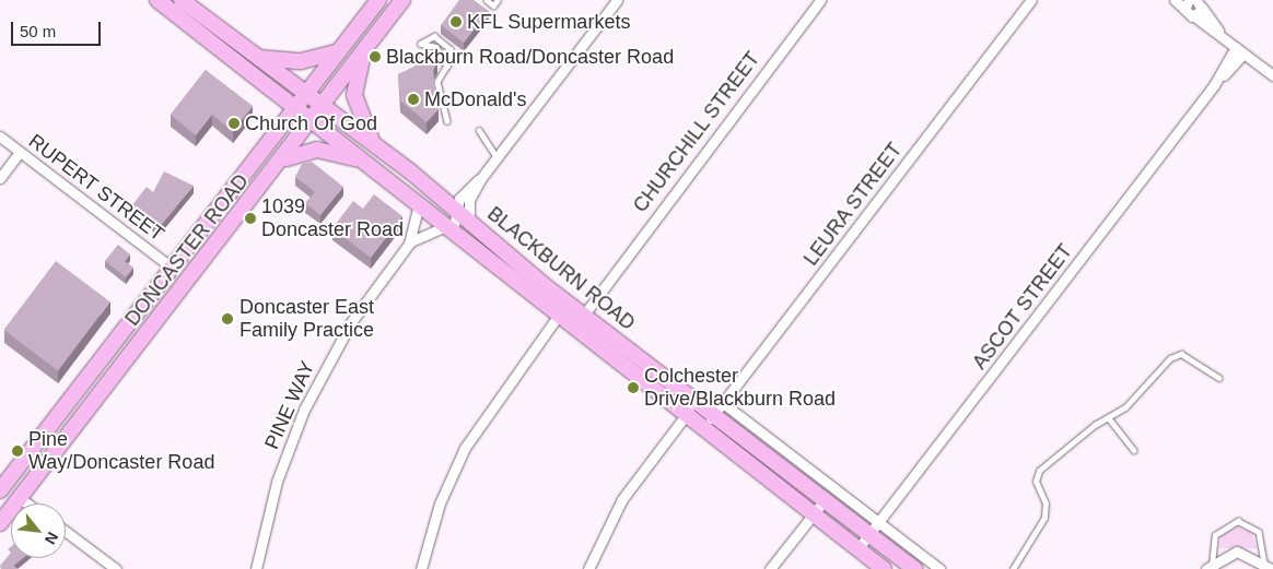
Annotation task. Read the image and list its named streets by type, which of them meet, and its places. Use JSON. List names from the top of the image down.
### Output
{
  "streets": {
    "main road": ["DONCASTER ROAD", "BLACKBURN ROAD"],
    "street": [
      "CHURCHILL STREET",
      "RUPERT STREET",
      "LEURA STREET",
      "ASCOT STREET",
      "PINE WAY"
    ]
  },
  "crossings": [
    ["CHURCHILL STREET", "BLACKBURN ROAD"],
    ["RUPERT STREET", "DONCASTER ROAD"],
    ["LEURA STREET", "BLACKBURN ROAD"],
    ["DONCASTER ROAD", "BLACKBURN ROAD"],
    ["BLACKBURN ROAD", "ASCOT STREET"],
    ["BLACKBURN ROAD", "PINE WAY"]
  ],
  "places": [
    "KFL Supermarkets",
    "Blackburn Road/Doncaster Road",
    "McDonald's",
    "Church Of God",
    "1039 Doncaster Road",
    "Doncaster East Family Practice",
    "Colchester Drive/Blackburn Road",
    "Pine Way/Doncaster Road"
  ],
  "scale_bar": "50 m",
  "north": "bottom right"
}
